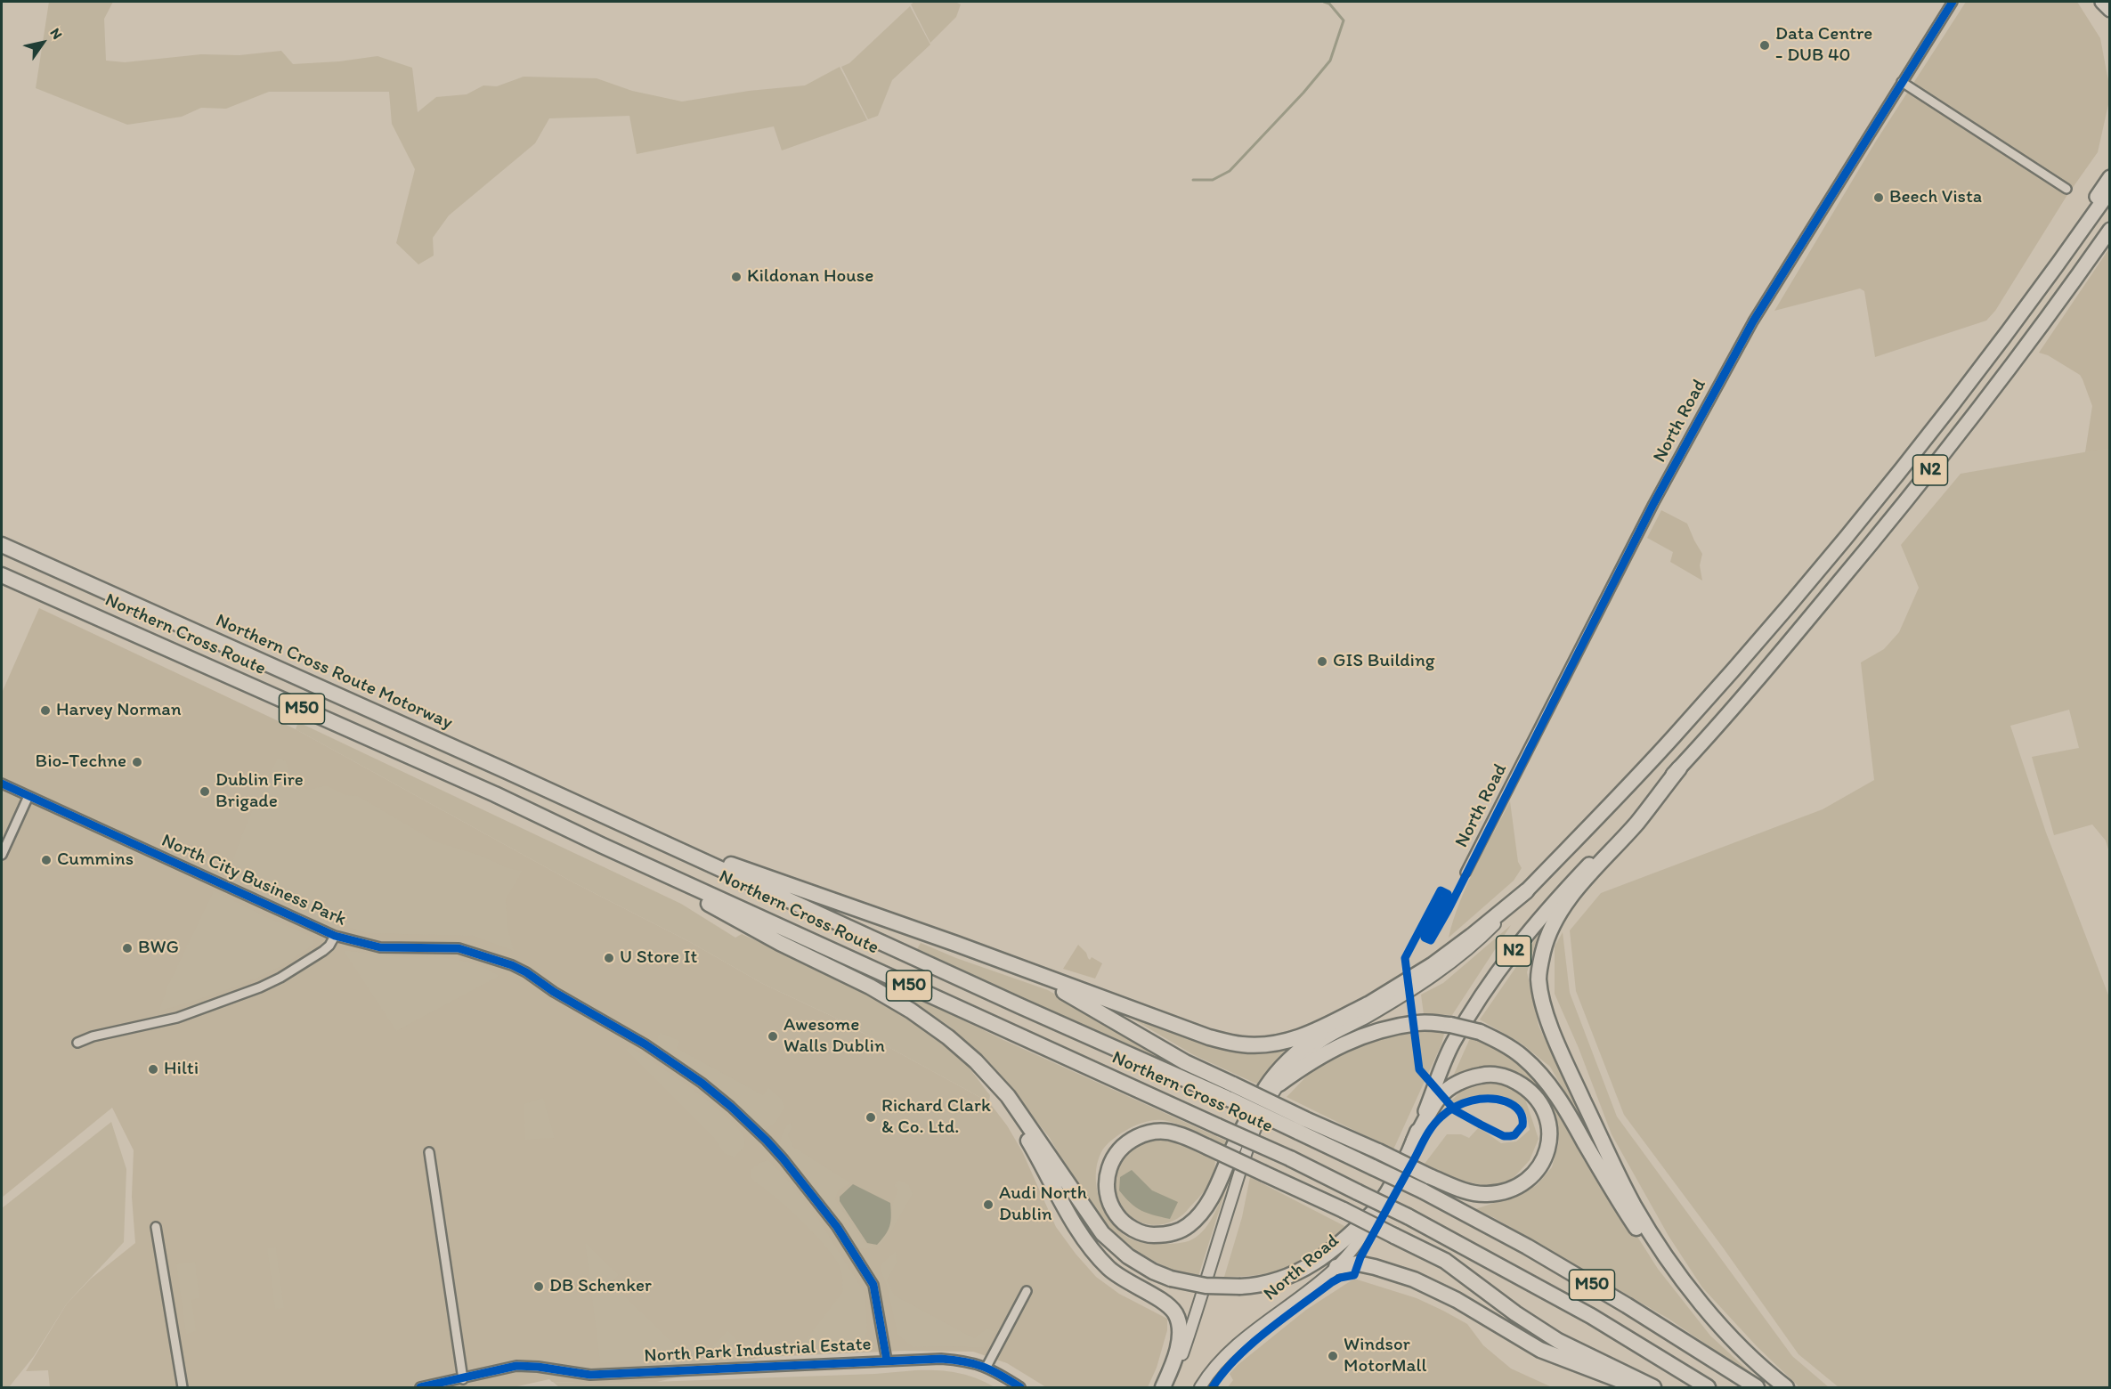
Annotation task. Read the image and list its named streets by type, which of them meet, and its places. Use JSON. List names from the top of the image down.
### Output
{
  "streets": {
    "highway": [
      "North Road",
      "N2",
      "Northern Cross Route",
      "Northern Cross Route Motorway",
      "M50"
    ],
    "street": ["North City Business Park", "North Park Industrial Estate"]
  },
  "crossings": [
    ["North Road", "N2"],
    ["Northern Cross Route", "Northern Cross Route Motorway"],
    ["North City Business Park", "North Park Industrial Estate"]
  ],
  "places": [
    "Data Centre - DUB 40",
    "Beech Vista",
    "Kildonan House",
    "GIS Building",
    "Harvey Norman",
    "Bio-Techne",
    "Dublin Fire Brigade",
    "Cummins",
    "BWG",
    "U Store It",
    "Awesome Walls Dublin",
    "Hilti",
    "Richard Clark & Co. Ltd.",
    "Audi North Dublin",
    "DB Schenker",
    "Windsor MotorMall"
  ],
  "north": "top right"
}
